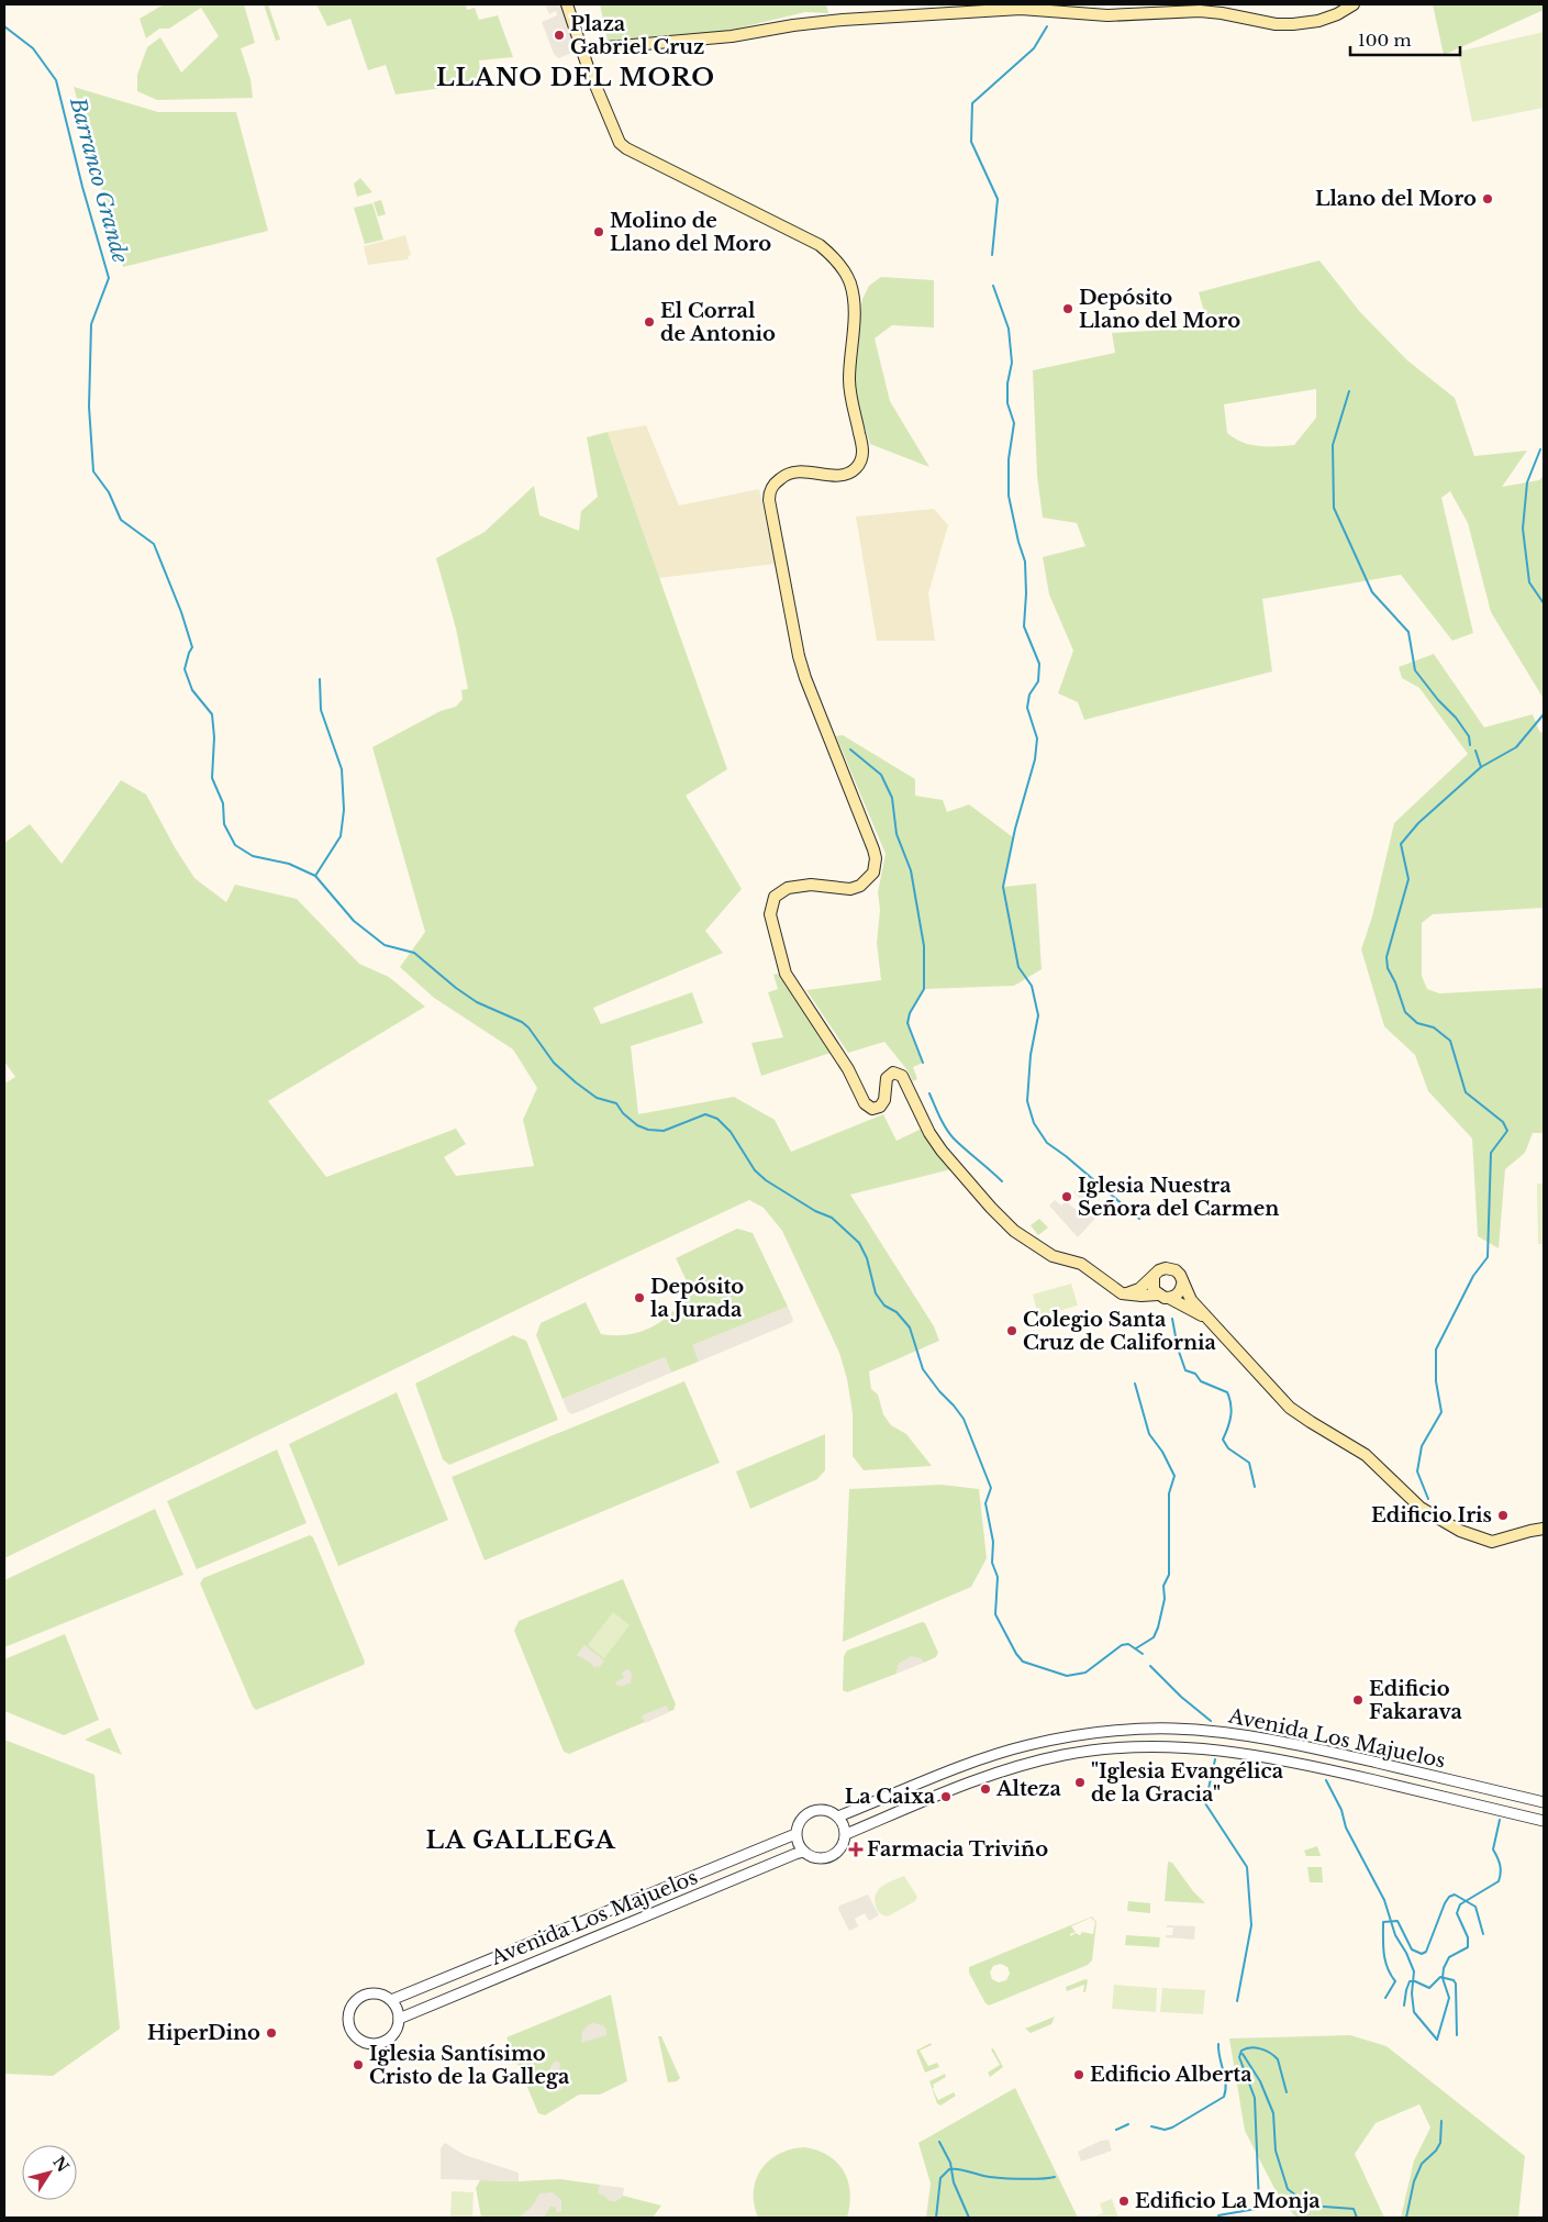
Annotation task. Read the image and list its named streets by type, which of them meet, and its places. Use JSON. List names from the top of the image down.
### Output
{
  "streets": {
    "street": ["Avenida Los Majuelos"]
  },
  "districts": ["LLANO DEL MORO", "LA GALLEGA"],
  "water": ["Barranco Grande"],
  "places": {
    "other": [
      "Plaza Gabriel Cruz",
      "Llano del Moro",
      "Molino de Llano del Moro",
      "Depósito Llano del Moro",
      "El Corral de Antonio",
      "Iglesia Nuestra Señora del Carmen",
      "Depósito la Jurada",
      "Colegio Santa Cruz de California",
      "Edificio Iris",
      "Edificio Fakarava",
      "\"Iglesia Evangélica de la Gracia\"",
      "Alteza",
      "La Caixa",
      "HiperDino",
      "Iglesia Santísimo Cristo de la Gallega",
      "Edificio Alberta",
      "Edificio La Monja"
    ],
    "health": ["Farmacia Triviño"]
  },
  "scale_bar": "100 m",
  "north": "top right"
}
